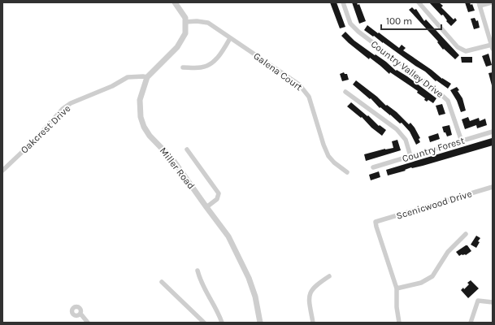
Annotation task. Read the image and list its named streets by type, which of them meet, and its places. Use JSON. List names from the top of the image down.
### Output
{
  "streets": {
    "street": [
      "Country Valley Drive",
      "Galena Court",
      "Oakcrest Drive",
      "Country Forest",
      "Miller Road",
      "Scenicwood Drive"
    ]
  },
  "crossings": [
    ["Country Valley Drive", "Country Forest"],
    ["Galena Court", "Miller Road"],
    ["Oakcrest Drive", "Miller Road"]
  ],
  "scale_bar": "100 m"
}
